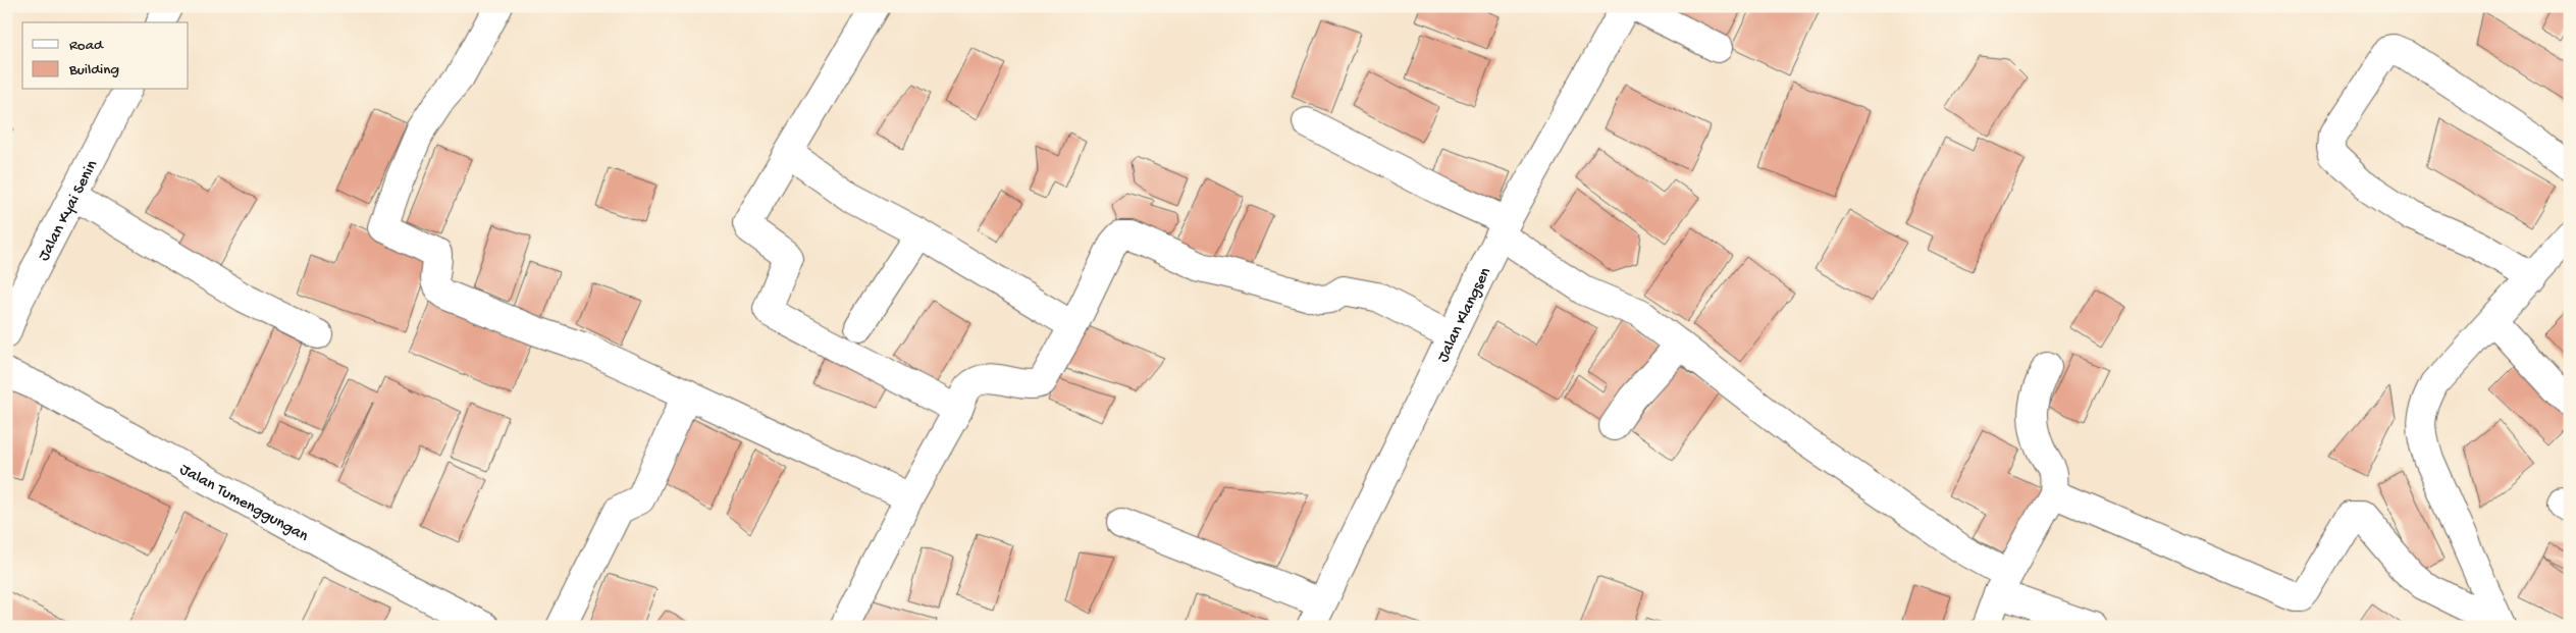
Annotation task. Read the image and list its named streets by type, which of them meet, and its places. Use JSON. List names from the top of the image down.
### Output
{
  "streets": {
    "street": ["Jalan Kyai Senin", "Jalan Klangsen", "Jalan Tumenggungan"]
  },
  "legend": ["Road", "Building"]
}
